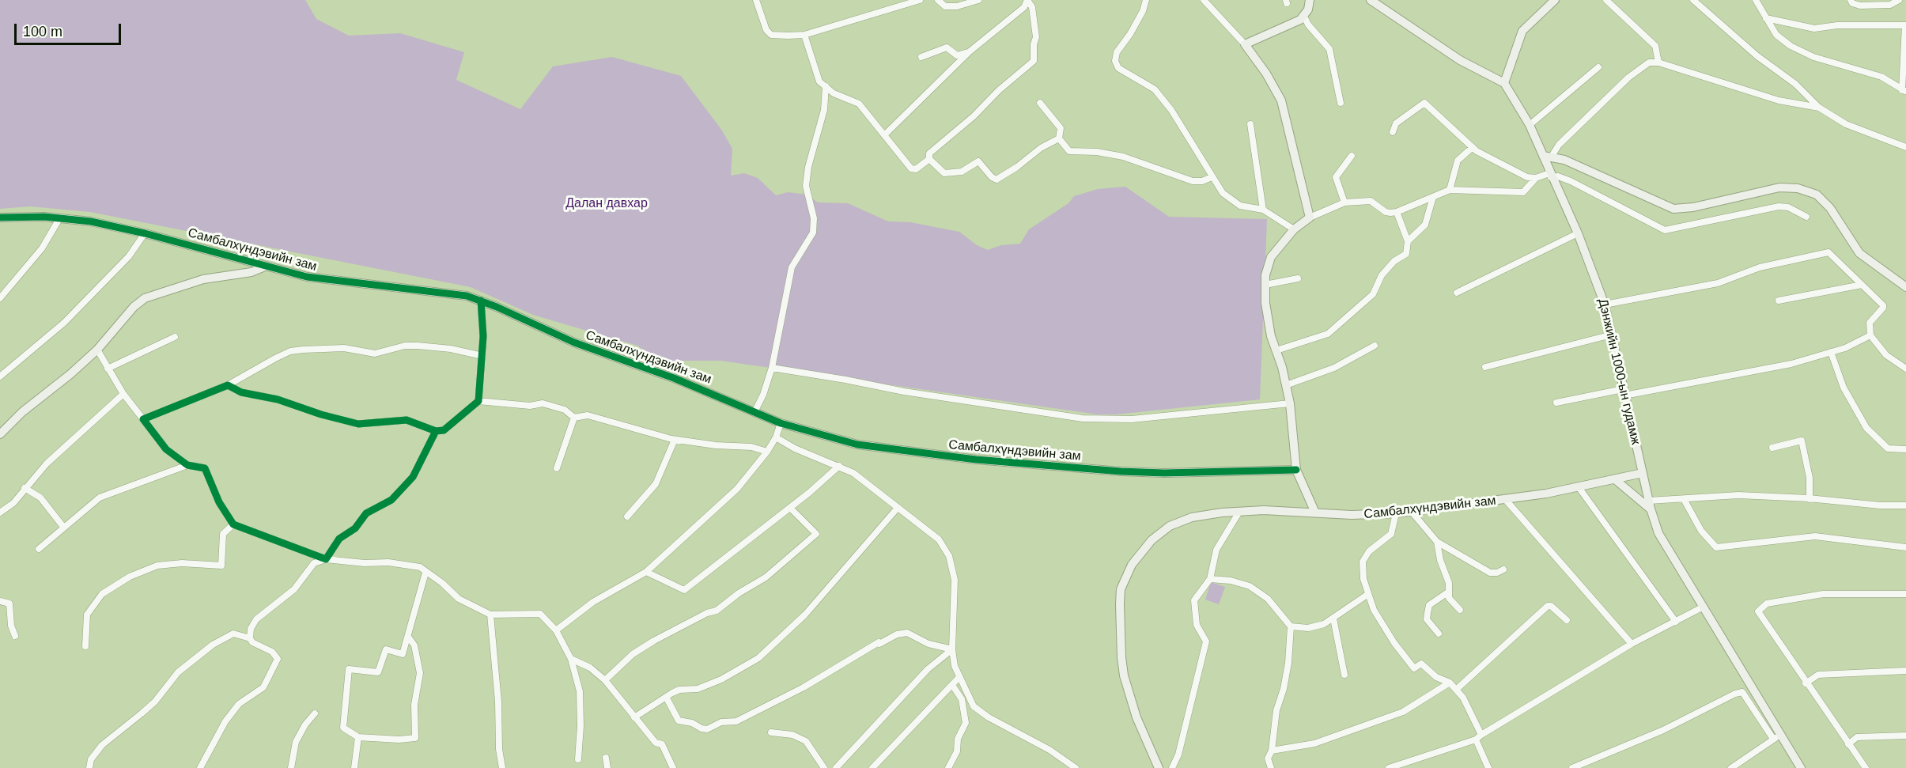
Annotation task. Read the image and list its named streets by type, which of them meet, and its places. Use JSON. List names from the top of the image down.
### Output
{
  "streets": {
    "street": ["Самбалхүндэвийн зам", "Дэнжийн 1000-ын гудамж"]
  },
  "crossings": [
    ["Самбалхүндэвийн зам", "Дэнжийн 1000-ын гудамж"]
  ],
  "parks": ["Далан давхар"],
  "scale_bar": "100 m"
}
